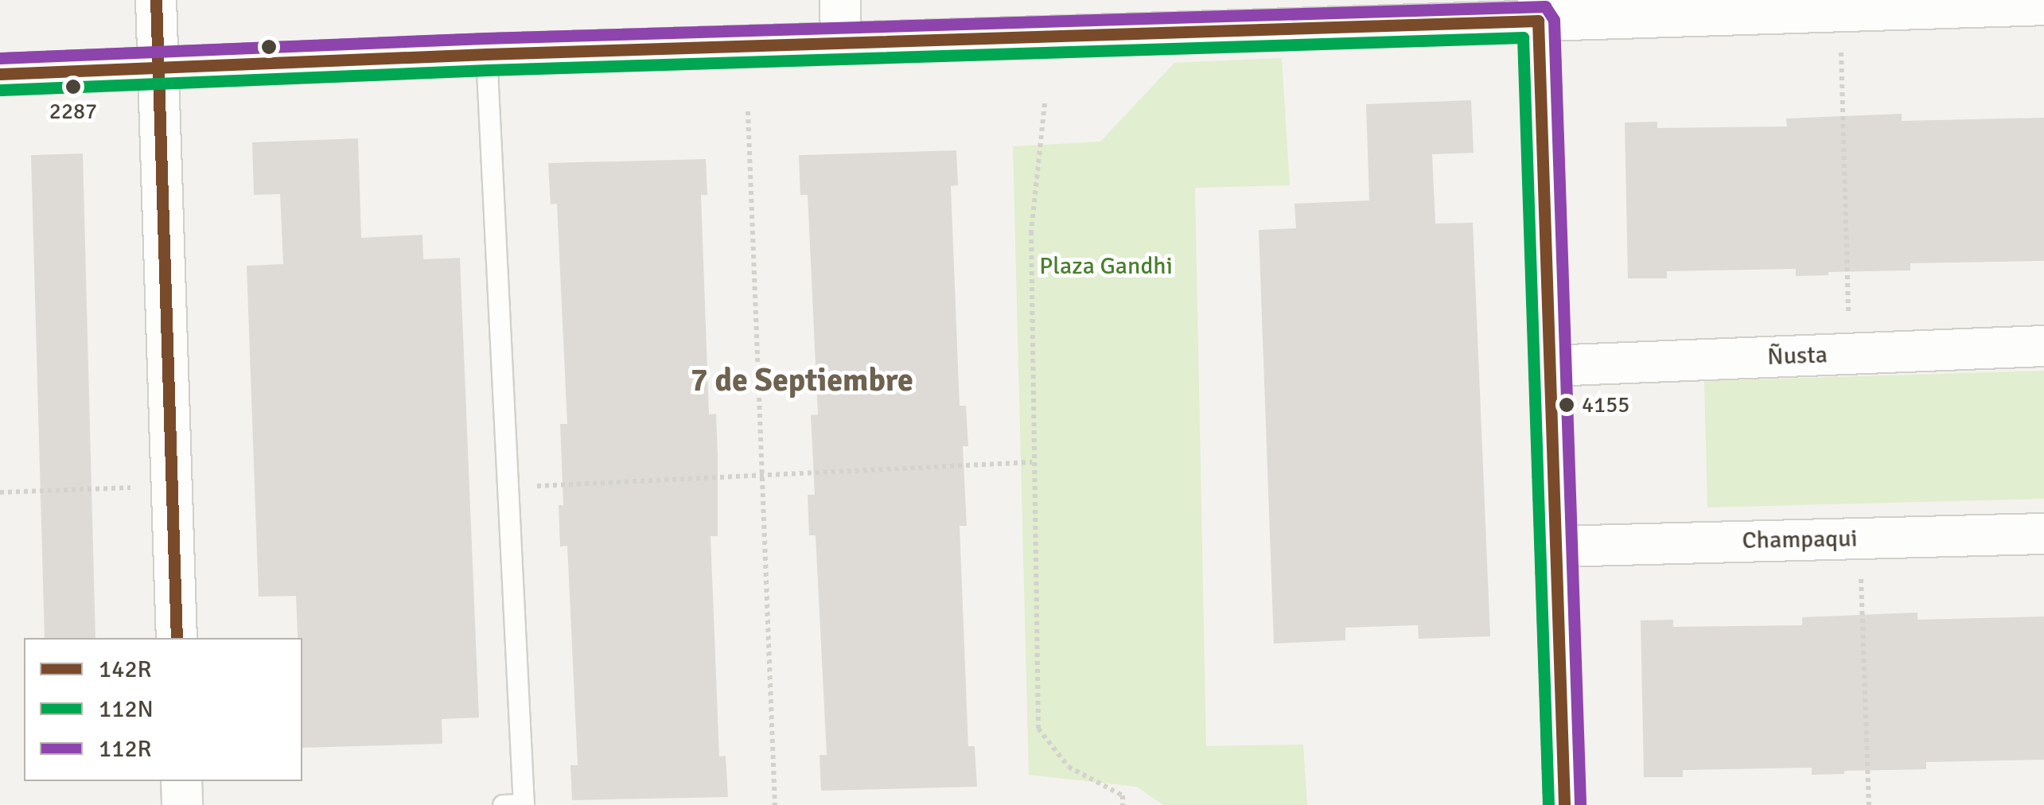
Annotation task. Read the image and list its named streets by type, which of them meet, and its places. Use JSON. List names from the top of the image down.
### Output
{
  "streets": {
    "street": ["Ñusta", "Champaqui"]
  },
  "districts": ["7 de Septiembre"],
  "parks": ["Plaza Gandhi"],
  "places": ["2287", "4155"],
  "lines": ["transit line 142R", "transit line 112R", "transit line 112N"],
  "legend": ["142R", "112N", "112R"]
}
